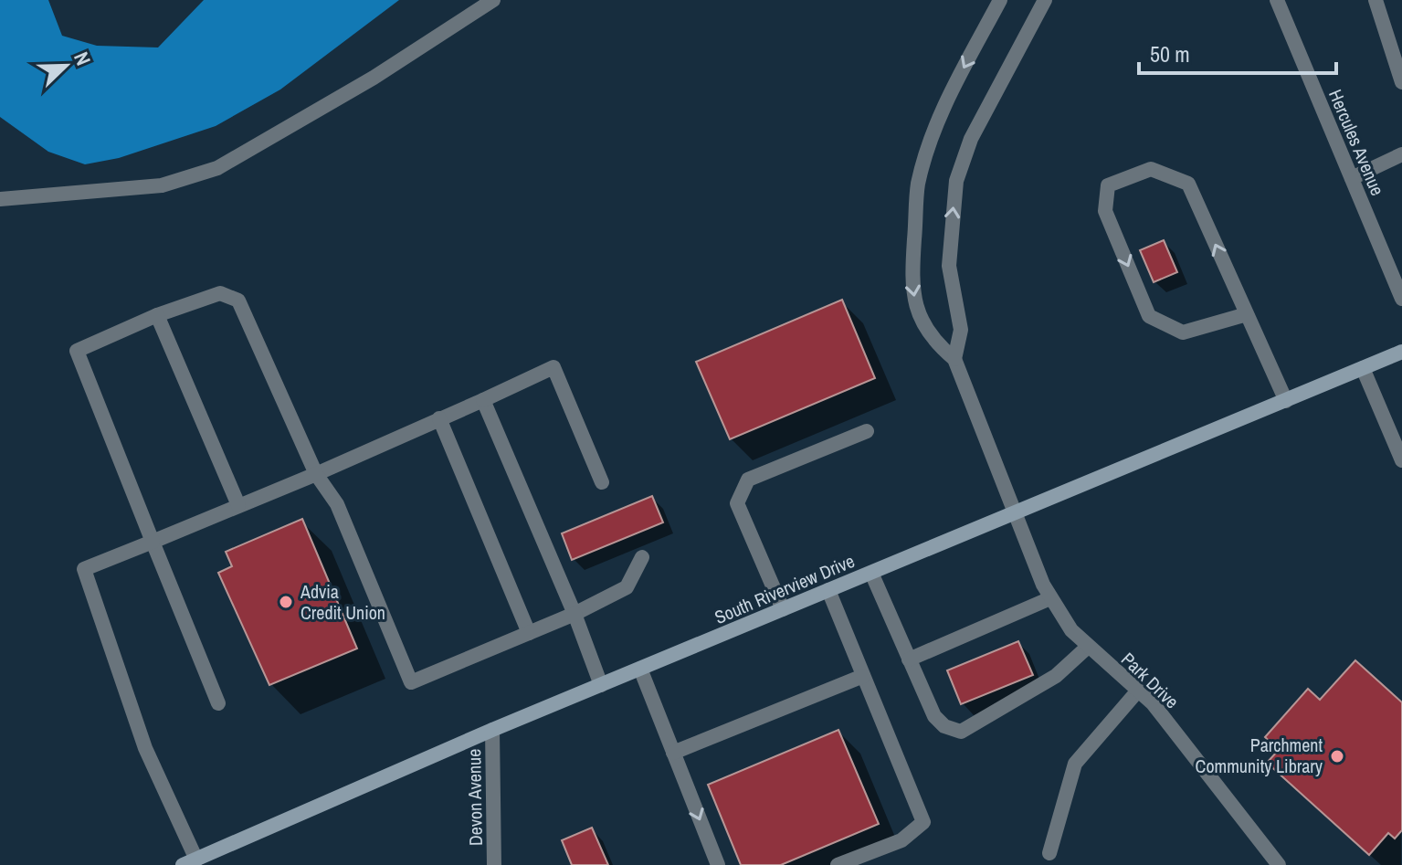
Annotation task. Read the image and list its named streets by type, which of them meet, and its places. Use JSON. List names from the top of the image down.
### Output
{
  "streets": {
    "street": [
      "Hercules Avenue",
      "South Riverview Drive",
      "Park Drive",
      "Devon Avenue"
    ]
  },
  "crossings": [
    ["South Riverview Drive", "Park Drive"],
    ["South Riverview Drive", "Devon Avenue"]
  ],
  "places": ["Advia Credit Union", "Parchment Community Library"],
  "scale_bar": "50 m",
  "north": "top right"
}
